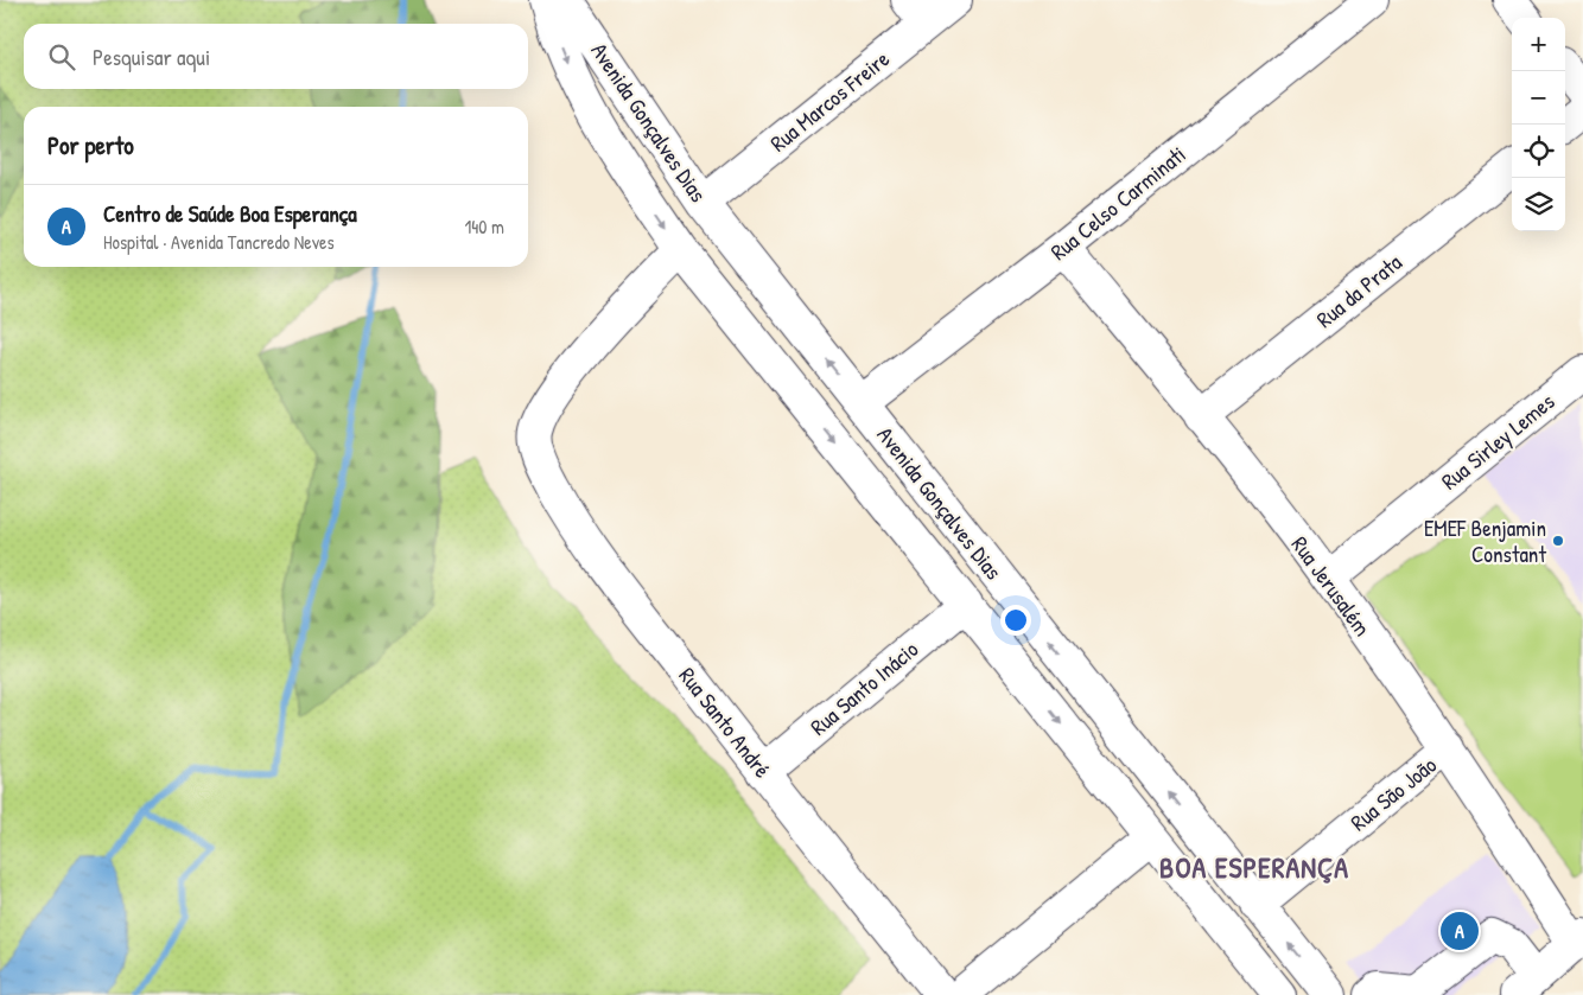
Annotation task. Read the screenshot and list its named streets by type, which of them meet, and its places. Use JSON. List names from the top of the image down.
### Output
{
  "streets": {
    "street": [
      "Rua Marcos Freire",
      "Avenida Gonçalves Dias",
      "Rua Celso Carminati",
      "Rua da Prata",
      "Rua Sirley Lemes",
      "Rua Jerusalém",
      "Rua Santo Inácio",
      "Rua Santo André",
      "Rua São João"
    ]
  },
  "crossings": [
    ["Rua Marcos Freire", "Avenida Gonçalves Dias"],
    ["Avenida Gonçalves Dias", "Rua Celso Carminati"],
    ["Avenida Gonçalves Dias", "Rua Santo Inácio"],
    ["Avenida Gonçalves Dias", "Rua Santo André"],
    ["Avenida Gonçalves Dias", "Rua São João"],
    ["Rua Celso Carminati", "Rua Jerusalém"],
    ["Rua da Prata", "Rua Jerusalém"],
    ["Rua Sirley Lemes", "Rua Jerusalém"],
    ["Rua Jerusalém", "Rua São João"],
    ["Rua Santo Inácio", "Rua Santo André"]
  ],
  "districts": ["BOA ESPERANÇA"],
  "places": ["EMEF Benjamin Constant"],
  "page": {
    "map_buttons": ["+", "−"],
    "search": "Pesquisar aqui",
    "heading": "Por perto",
    "list": [
      {
        "mark": "A",
        "name": "Centro de Saúde Boa Esperança",
        "note": "Hospital · Avenida Tancredo Neves",
        "value": "140 m"
      }
    ],
    "pins": "A"
  }
}
